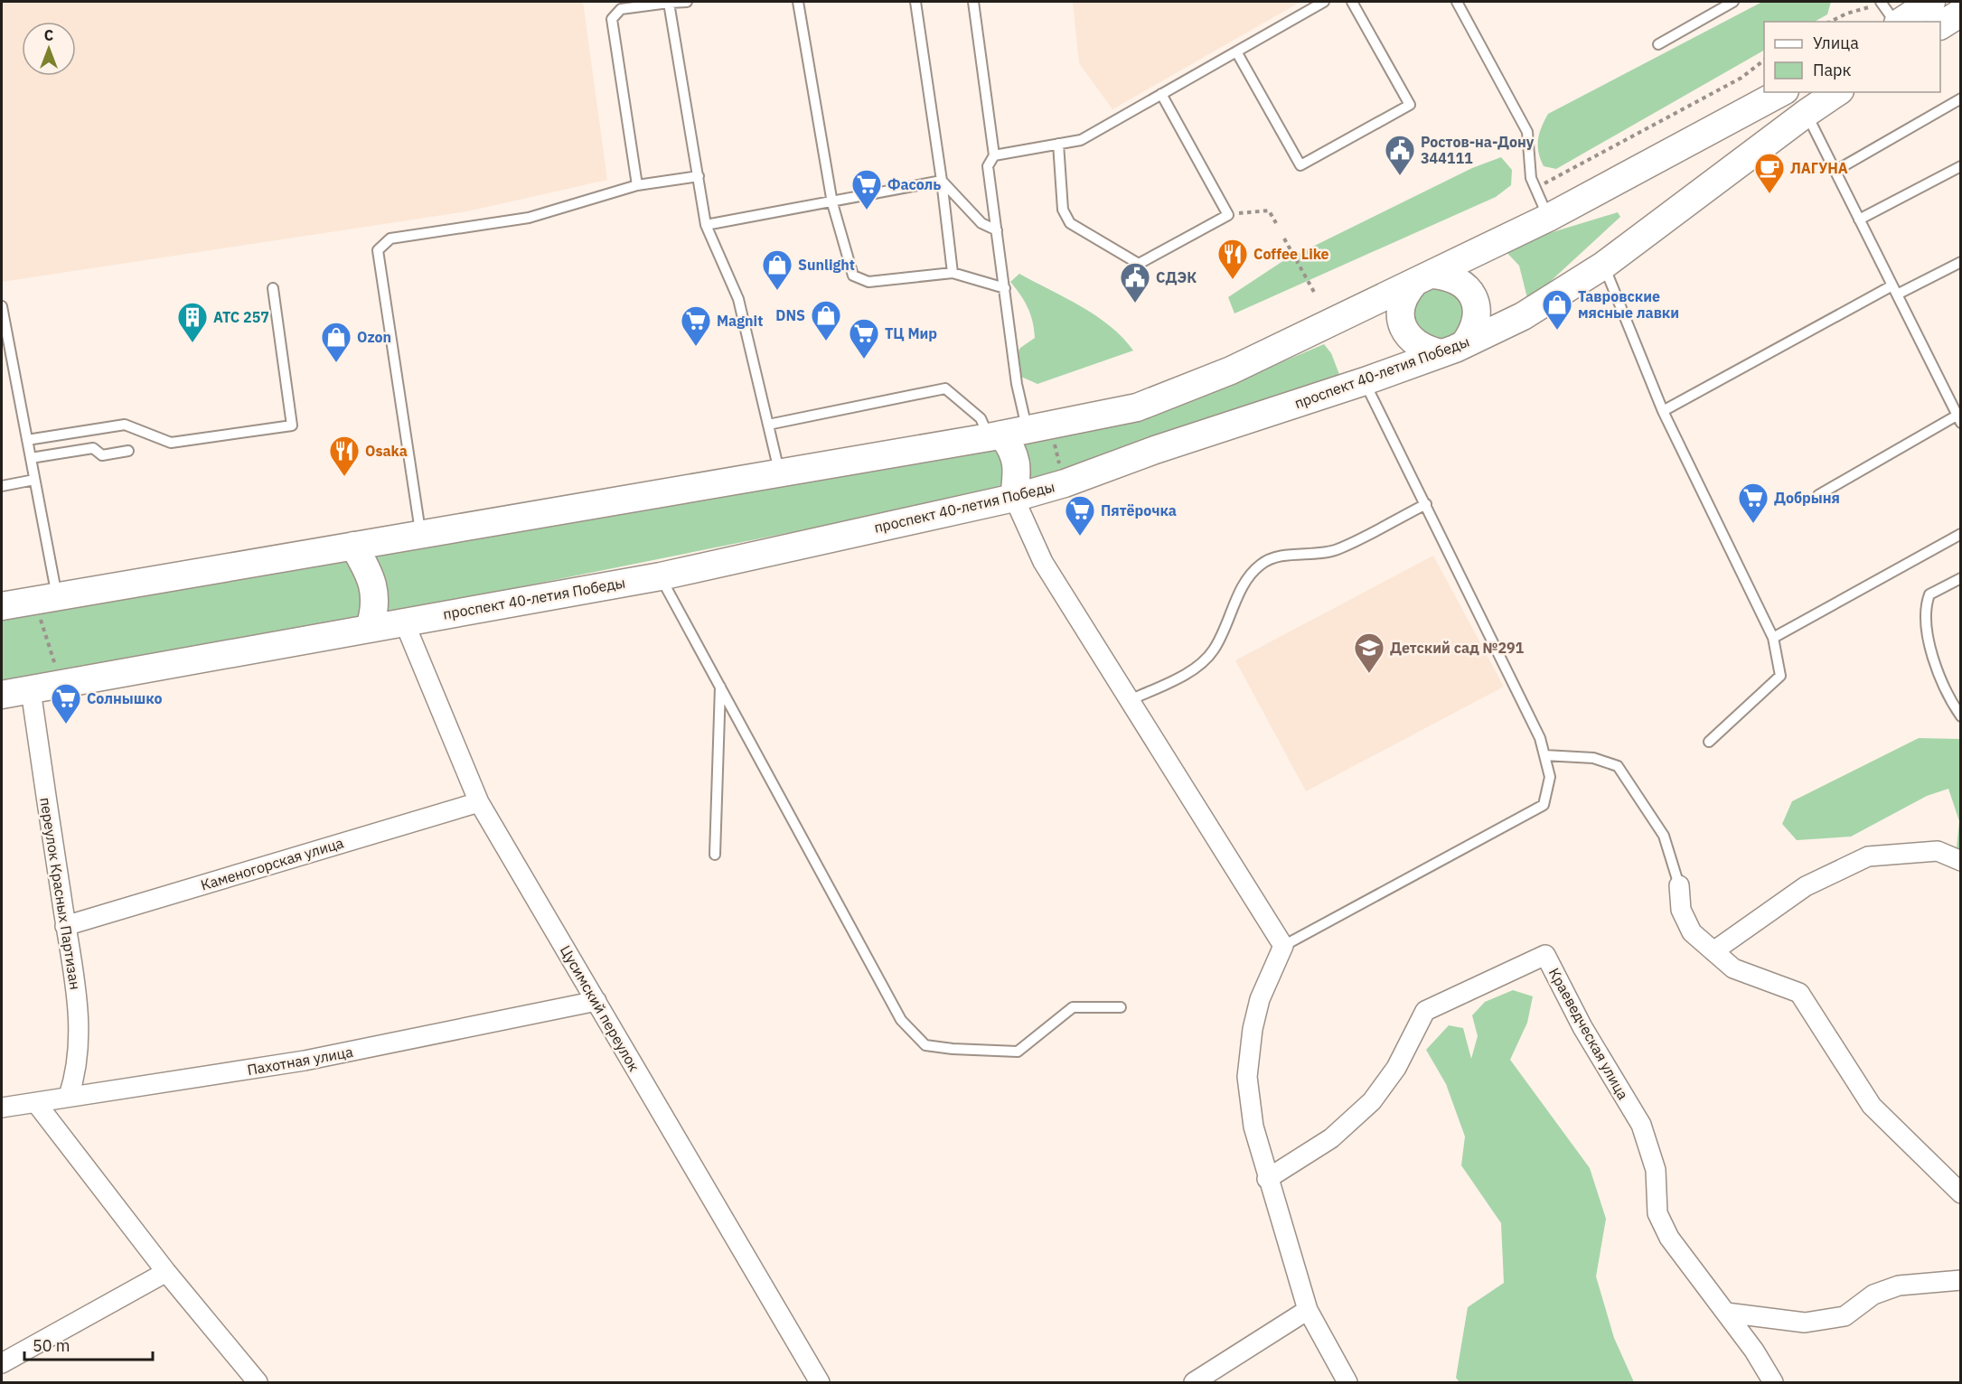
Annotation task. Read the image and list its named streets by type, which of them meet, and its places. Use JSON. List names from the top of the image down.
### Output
{
  "streets": {
    "main road": ["проспект 40-летия Победы"],
    "street": [
      "Каменогорская улица",
      "переулок Красных Партизан",
      "Цусимский переулок",
      "Краеведческая улица",
      "Пахотная улица"
    ]
  },
  "crossings": [
    ["проспект 40-летия Победы", "переулок Красных Партизан"],
    ["проспект 40-летия Победы", "Цусимский переулок"],
    ["Каменогорская улица", "переулок Красных Партизан"],
    ["Каменогорская улица", "Цусимский переулок"],
    ["переулок Красных Партизан", "Пахотная улица"],
    ["Цусимский переулок", "Пахотная улица"]
  ],
  "places": {
    "public building": ["Ростов-на-Дону 344111", "СДЭК"],
    "cafe": ["ЛАГУНА"],
    "supermarket": [
      "Фасоль",
      "Magnit",
      "ТЦ Мир",
      "Добрыня",
      "Пятёрочка",
      "Солнышко"
    ],
    "restaurant": ["Coffee Like", "Osaka"],
    "shop": [
      "Sunlight",
      "Тавровские мясные лавки",
      "DNS",
      "Ozon"
    ],
    "building": ["АТС 257"],
    "school or university": ["Детский сад №291"]
  },
  "legend": ["Улица", "Парк"],
  "scale_bar": "50 m",
  "north": "top"
}
